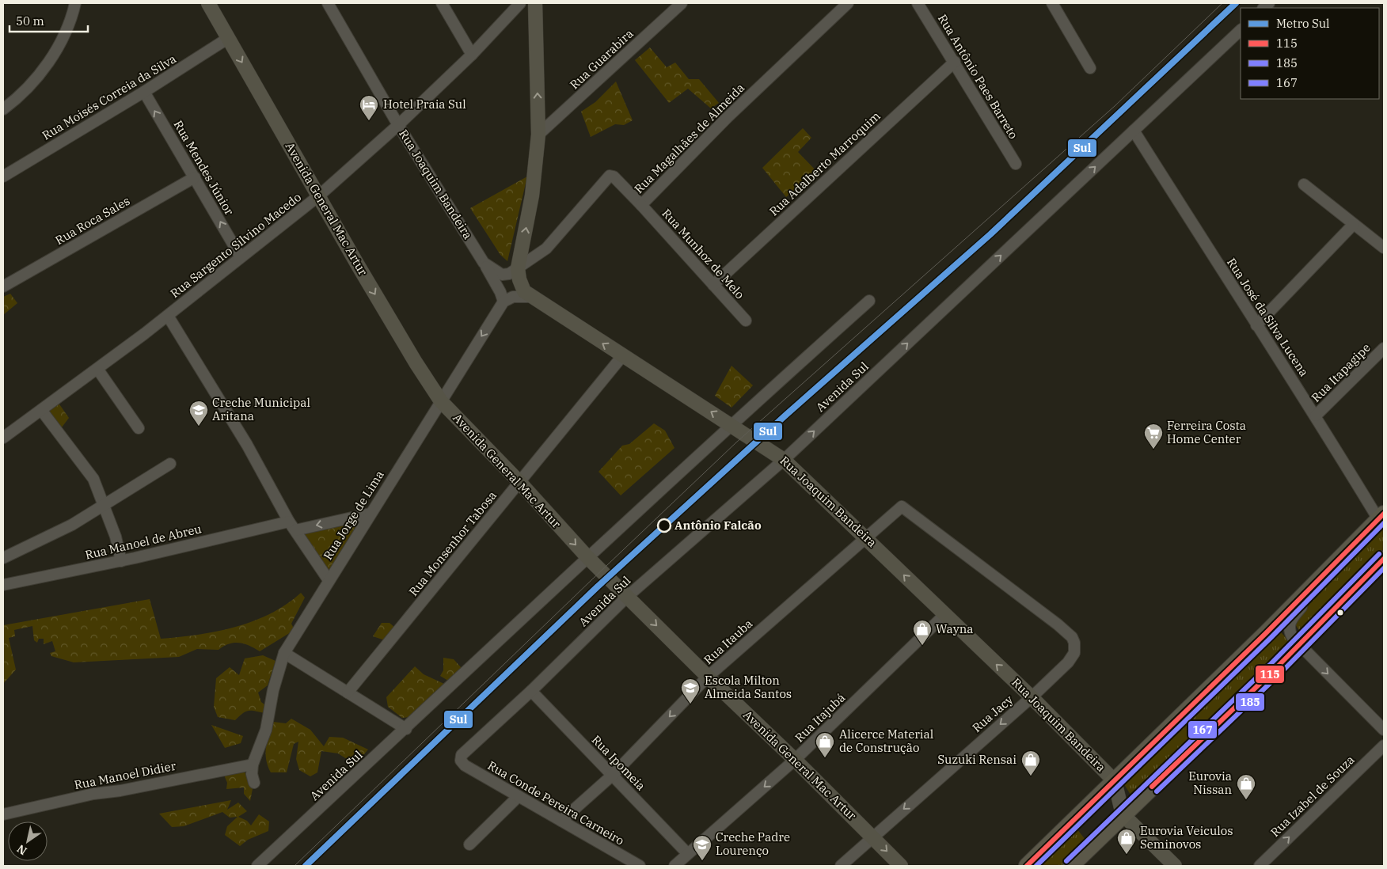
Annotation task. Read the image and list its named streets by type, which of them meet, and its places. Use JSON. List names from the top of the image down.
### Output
{
  "streets": {
    "main road": ["Rua Joaquim Bandeira", "Avenida General Mac Artur"],
    "street": [
      "Rua Guarabira",
      "Rua Antônio Paes Barreto",
      "Rua Moisés Correia da Silva",
      "Rua Magalhães de Almeida",
      "Rua Adalberto Marroquim",
      "Rua Mendes Júnior",
      "Rua Roca Sales",
      "Rua Sargento Silvino Macedo",
      "Rua Munhoz de Melo",
      "Rua José da Silva Lucena",
      "Rua Itapagipe",
      "Avenida Sul",
      "Rua Jorge de Lima",
      "Rua Manoel de Abreu",
      "Rua Monsenhor Tabosa",
      "Rua Itauba",
      "Rua Jacy",
      "Rua Itajubá",
      "Rua Ipomeia",
      "Rua Manoel Didier",
      "Rua Izabel de Souza",
      "Rua Conde Pereira Carneiro"
    ]
  },
  "crossings": [
    ["Rua Antônio Paes Barreto", "Rua Adalberto Marroquim"],
    ["Rua Moisés Correia da Silva", "Rua Mendes Júnior"],
    ["Rua Moisés Correia da Silva", "Avenida General Mac Artur"],
    ["Rua Magalhães de Almeida", "Rua Joaquim Bandeira"],
    ["Rua Magalhães de Almeida", "Rua Munhoz de Melo"],
    ["Rua Adalberto Marroquim", "Rua Munhoz de Melo"],
    ["Rua Mendes Júnior", "Rua Roca Sales"],
    ["Rua Mendes Júnior", "Rua Sargento Silvino Macedo"],
    ["Rua Joaquim Bandeira", "Rua Sargento Silvino Macedo"],
    ["Rua Joaquim Bandeira", "Avenida Sul"],
    ["Rua Joaquim Bandeira", "Rua Jorge de Lima"],
    ["Rua Joaquim Bandeira", "Rua Monsenhor Tabosa"],
    ["Rua Joaquim Bandeira", "Rua Itauba"],
    ["Rua Joaquim Bandeira", "Rua Jacy"],
    ["Rua Joaquim Bandeira", "Rua Itajubá"],
    ["Avenida General Mac Artur", "Rua Sargento Silvino Macedo"],
    ["Avenida General Mac Artur", "Avenida Sul"],
    ["Avenida General Mac Artur", "Rua Jorge de Lima"],
    ["Avenida General Mac Artur", "Rua Monsenhor Tabosa"],
    ["Avenida General Mac Artur", "Rua Itauba"],
    ["Avenida General Mac Artur", "Rua Jacy"],
    ["Avenida General Mac Artur", "Rua Itajubá"],
    ["Rua José da Silva Lucena", "Rua Itapagipe"],
    ["Rua José da Silva Lucena", "Avenida Sul"],
    ["Avenida Sul", "Rua Ipomeia"],
    ["Avenida Sul", "Rua Conde Pereira Carneiro"],
    ["Rua Jorge de Lima", "Rua Manoel Didier"],
    ["Rua Itauba", "Rua Jacy"],
    ["Rua Itauba", "Rua Ipomeia"],
    ["Rua Itauba", "Rua Conde Pereira Carneiro"],
    ["Rua Itajubá", "Rua Ipomeia"]
  ],
  "one_way": [
    "Rua Mendes Júnior",
    "Rua Joaquim Bandeira",
    "Avenida General Mac Artur",
    "Rua Jacy",
    "Rua Itajubá",
    "Rua Izabel de Souza"
  ],
  "places": {
    "hotel": ["Hotel Praia Sul"],
    "school or university": ["Creche Municipal Aritana", "Escola Milton Almeida Santos", "Creche Padre Lourenço"],
    "supermarket": ["Ferreira Costa Home Center"],
    "other": ["Antônio Falcão"],
    "shop": [
      "Wayna",
      "Alicerce Material de Construção",
      "Suzuki Rensai",
      "Eurovia Nissan",
      "Eurovia Veiculos Seminovos"
    ]
  },
  "lines": [
    "metro line Sul",
    "transit line 115",
    "transit line 185",
    "transit line 167"
  ],
  "legend": [
    "Metro Sul",
    "115",
    "185",
    "167"
  ],
  "scale_bar": "50 m",
  "north": "bottom left"
}
